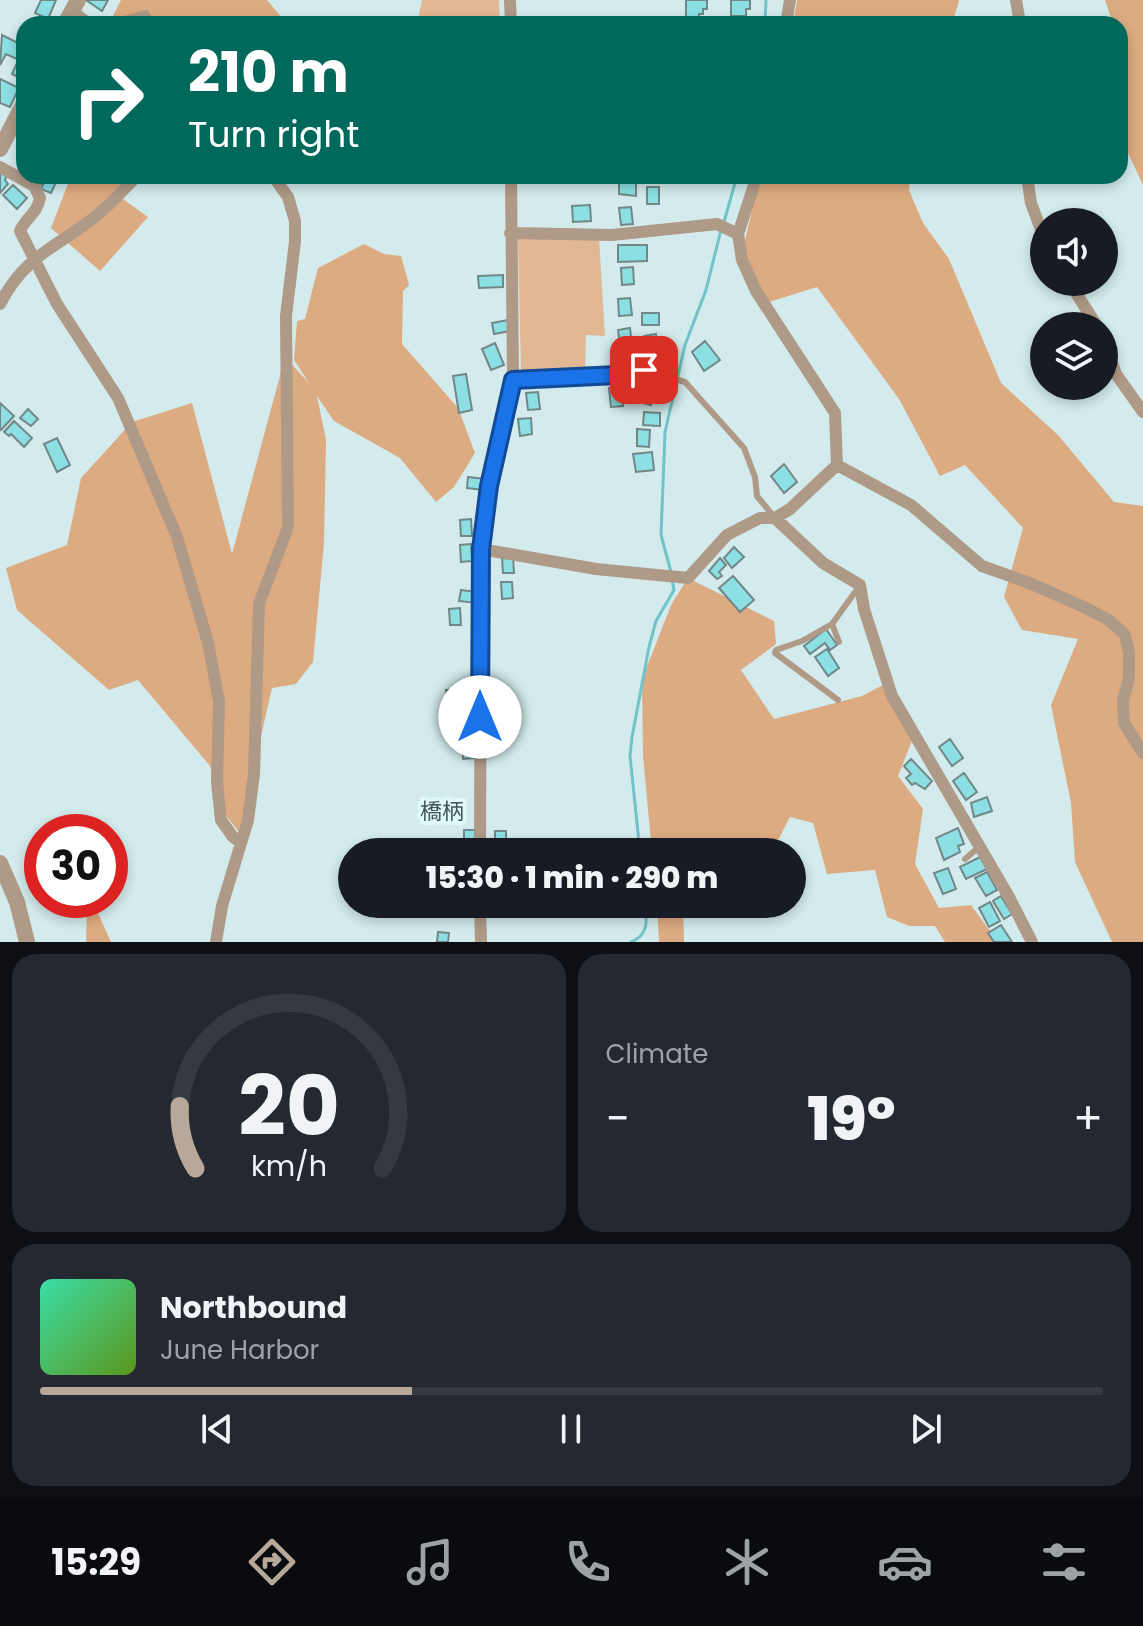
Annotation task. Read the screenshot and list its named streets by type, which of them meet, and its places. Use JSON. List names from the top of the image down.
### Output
{
  "districts": ["橋柄"],
  "page": {
    "turn": ["210 m", "Turn right"],
    "limit": "30",
    "trip": "15:30 · 1 min · 290 m",
    "tile": "Climate",
    "heat": ["−", "19°", "+"],
    "song": ["Northbound", "June Harbor"],
    "tabs": "15:29",
    "gauge": ["20", "km/h"]
  }
}
